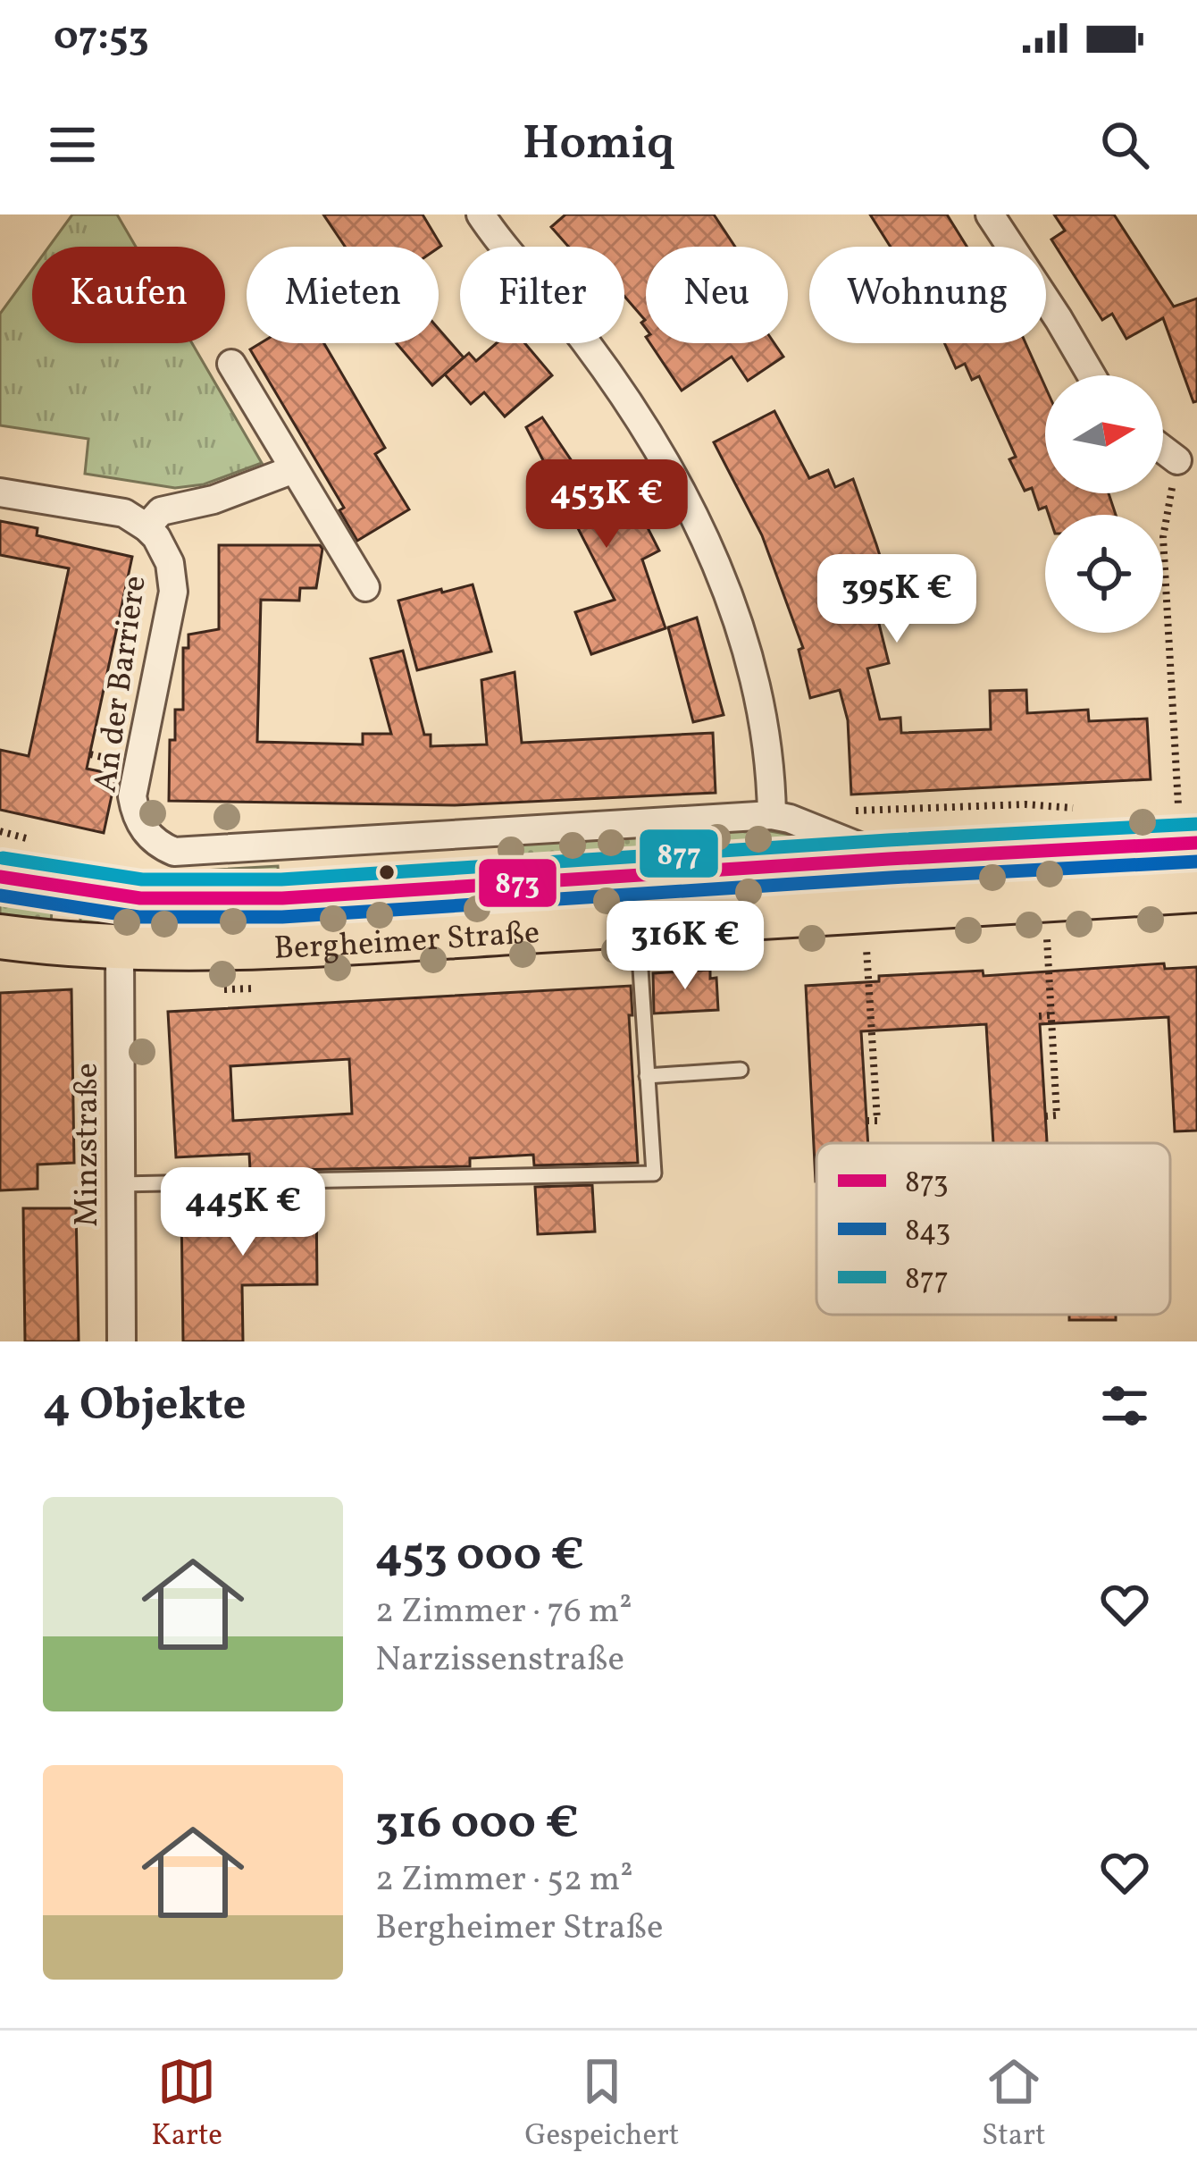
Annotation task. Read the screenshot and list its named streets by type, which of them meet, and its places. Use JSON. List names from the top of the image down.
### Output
{
  "streets": {
    "main road": ["Bergheimer Straße"],
    "street": ["An der Barriere", "Minzstraße"]
  },
  "crossings": [
    ["An der Barriere", "Bergheimer Straße"],
    ["Bergheimer Straße", "Minzstraße"]
  ],
  "lines": ["transit line 877", "transit line 873", "transit line 843"],
  "legend": ["873", "843", "877"],
  "north": "right",
  "page": {
    "status": "07:53",
    "header": "Homiq",
    "chip": [
      "Kaufen",
      "Mieten",
      "Filter",
      "Neu",
      "Wohnung"
    ],
    "price": [
      "453K €",
      "395K €",
      "316K €",
      "445K €"
    ],
    "heading": "4 Objekte",
    "list": [
      {
        "name": "453 000 €",
        "note": "2 Zimmer · 76 m² · Narzissenstraße"
      },
      {
        "name": "316 000 €",
        "note": "2 Zimmer · 52 m² · Bergheimer Straße"
      }
    ],
    "tabs": ["Karte", "Gespeichert", "Start"]
  }
}
